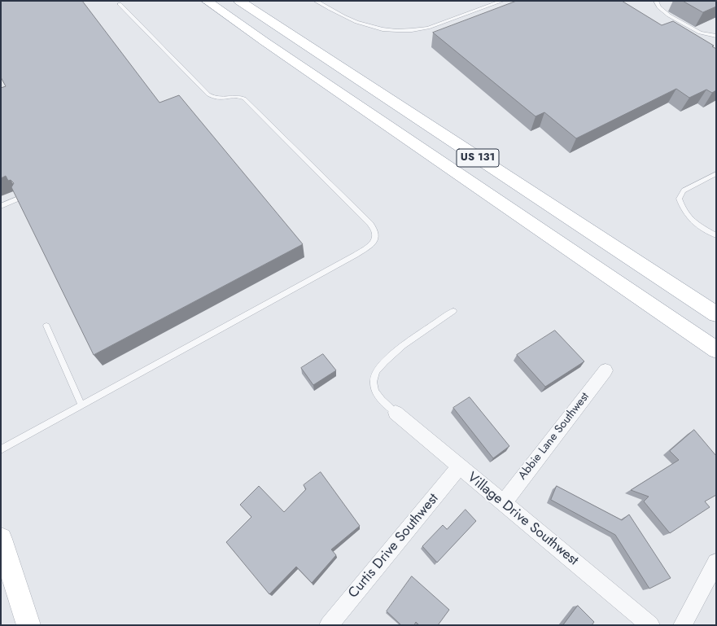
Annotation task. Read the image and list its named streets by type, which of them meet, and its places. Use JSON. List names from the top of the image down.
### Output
{
  "streets": {
    "main road": ["US 131"],
    "street": ["Abbie Lane Southwest", "Village Drive Southwest", "Curtis Drive Southwest"]
  },
  "crossings": [
    ["Abbie Lane Southwest", "Village Drive Southwest"],
    ["Village Drive Southwest", "Curtis Drive Southwest"]
  ]
}
